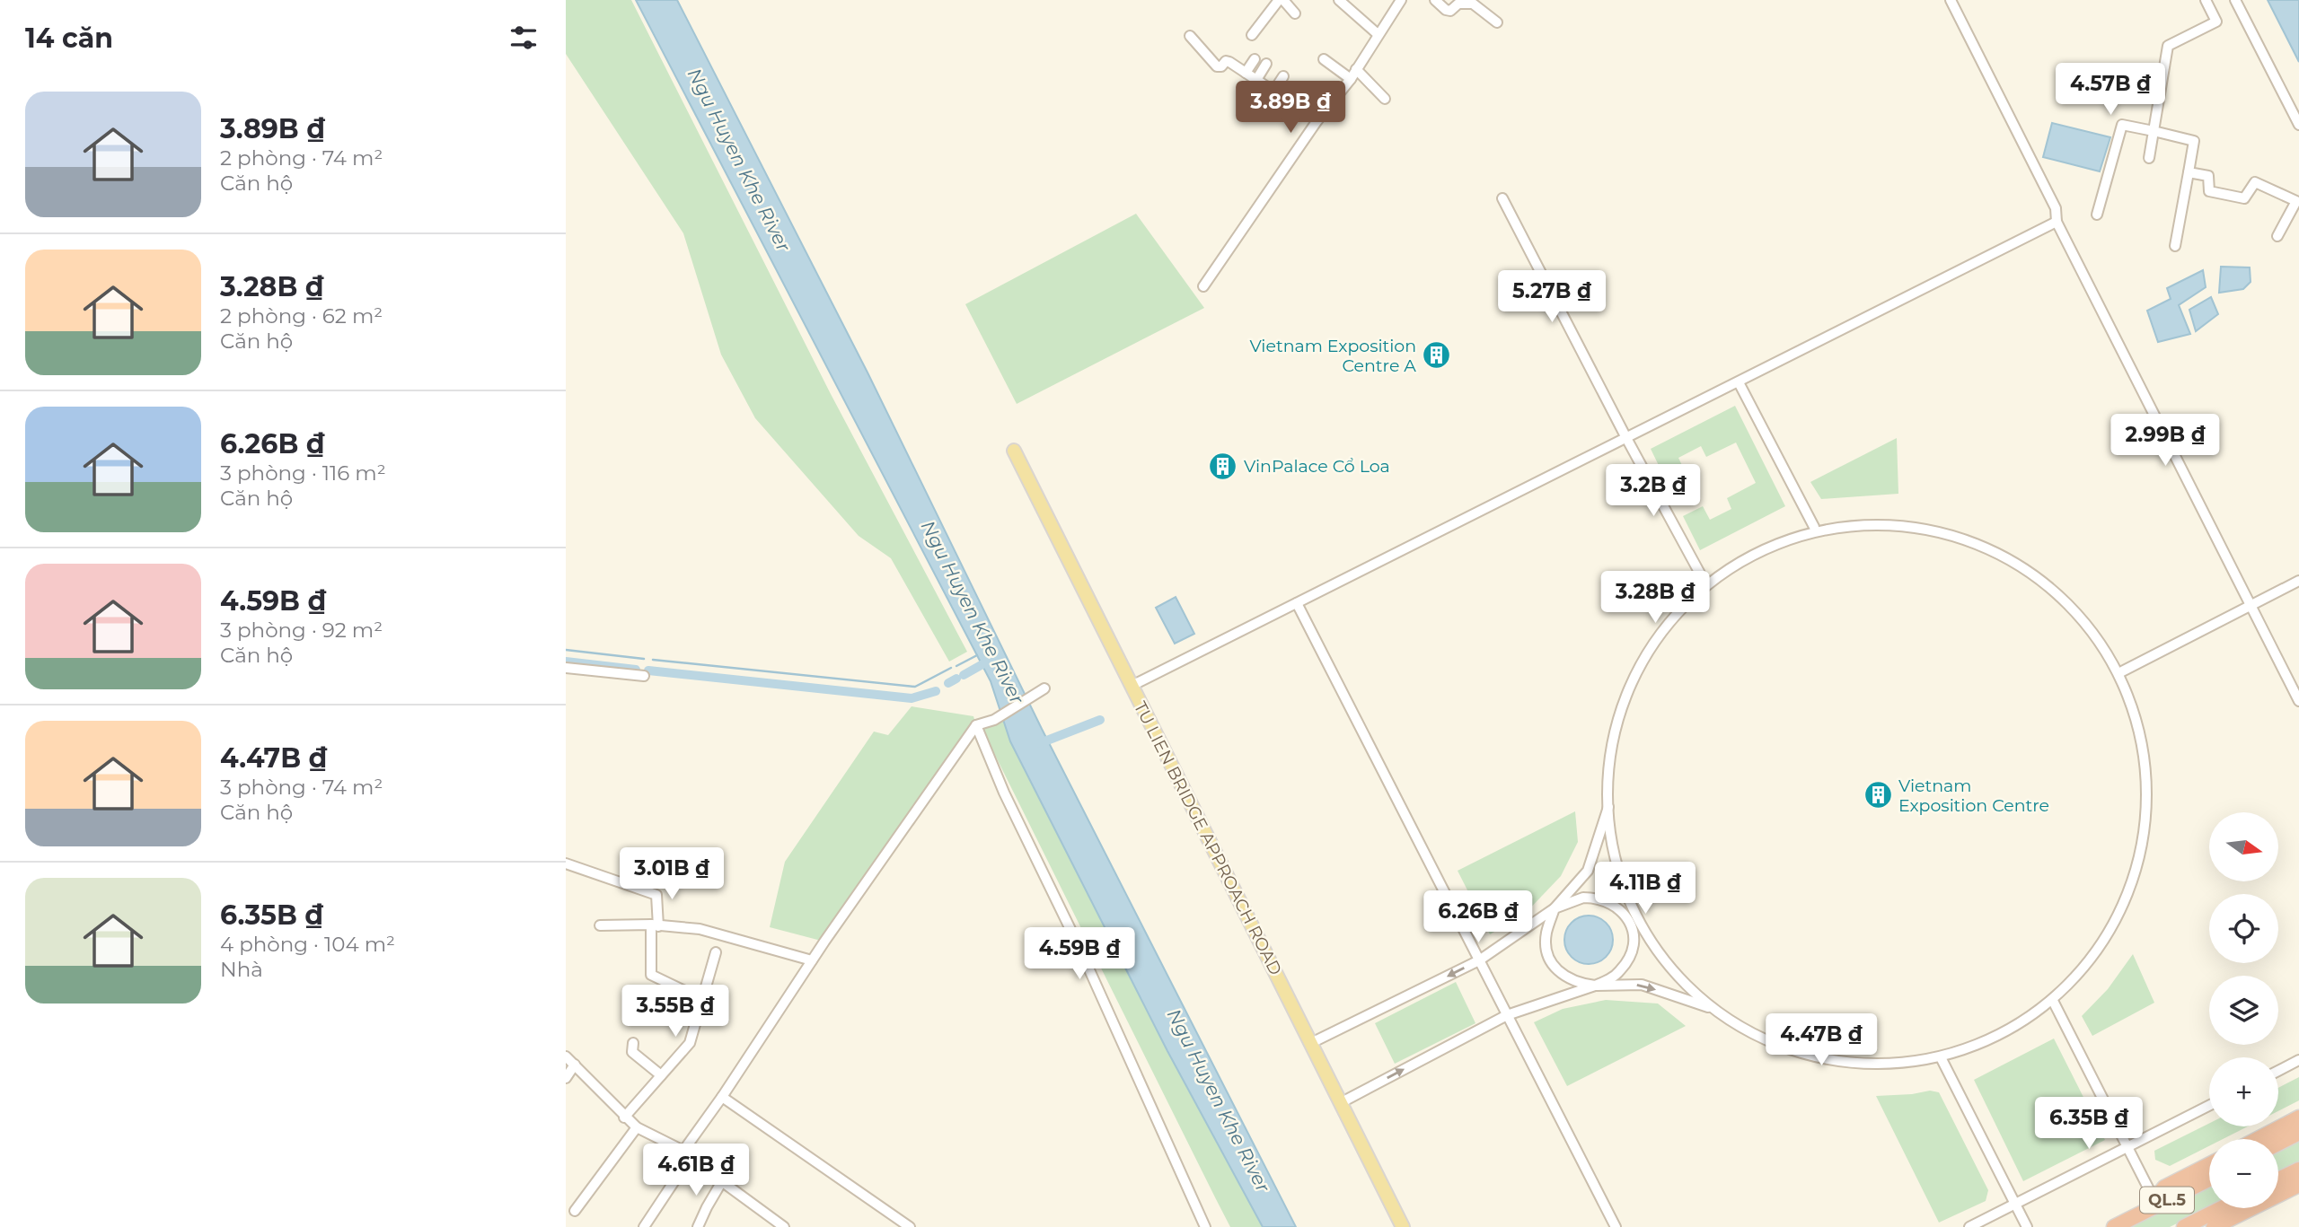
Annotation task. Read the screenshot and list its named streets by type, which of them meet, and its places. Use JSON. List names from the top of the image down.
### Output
{
  "streets": {
    "highway": ["QL.5"],
    "main road": ["TU LIEN BRIDGE APPROACH ROAD"]
  },
  "water": ["Ngu Huyen Khe River"],
  "places": {
    "building": ["Vietnam Exposition Centre A", "VinPalace Cổ Loa", "Vietnam Exposition Centre"]
  },
  "north": "right",
  "page": {
    "heading": "14 căn",
    "price": [
      "4.57B ₫",
      "3.89B ₫",
      "5.27B ₫",
      "2.99B ₫",
      "3.2B ₫",
      "3.28B ₫",
      "3.01B ₫",
      "4.11B ₫",
      "6.26B ₫",
      "4.59B ₫",
      "3.55B ₫",
      "4.47B ₫",
      "6.35B ₫",
      "4.61B ₫"
    ],
    "list": [
      {
        "name": "3.89B ₫",
        "note": "2 phòng · 74 m² · Căn hộ"
      },
      {
        "name": "3.28B ₫",
        "note": "2 phòng · 62 m² · Căn hộ"
      },
      {
        "name": "6.26B ₫",
        "note": "3 phòng · 116 m² · Căn hộ"
      },
      {
        "name": "4.59B ₫",
        "note": "3 phòng · 92 m² · Căn hộ"
      },
      {
        "name": "4.47B ₫",
        "note": "3 phòng · 74 m² · Căn hộ"
      },
      {
        "name": "6.35B ₫",
        "note": "4 phòng · 104 m² · Nhà"
      }
    ],
    "map_buttons": ["+", "−"]
  }
}
